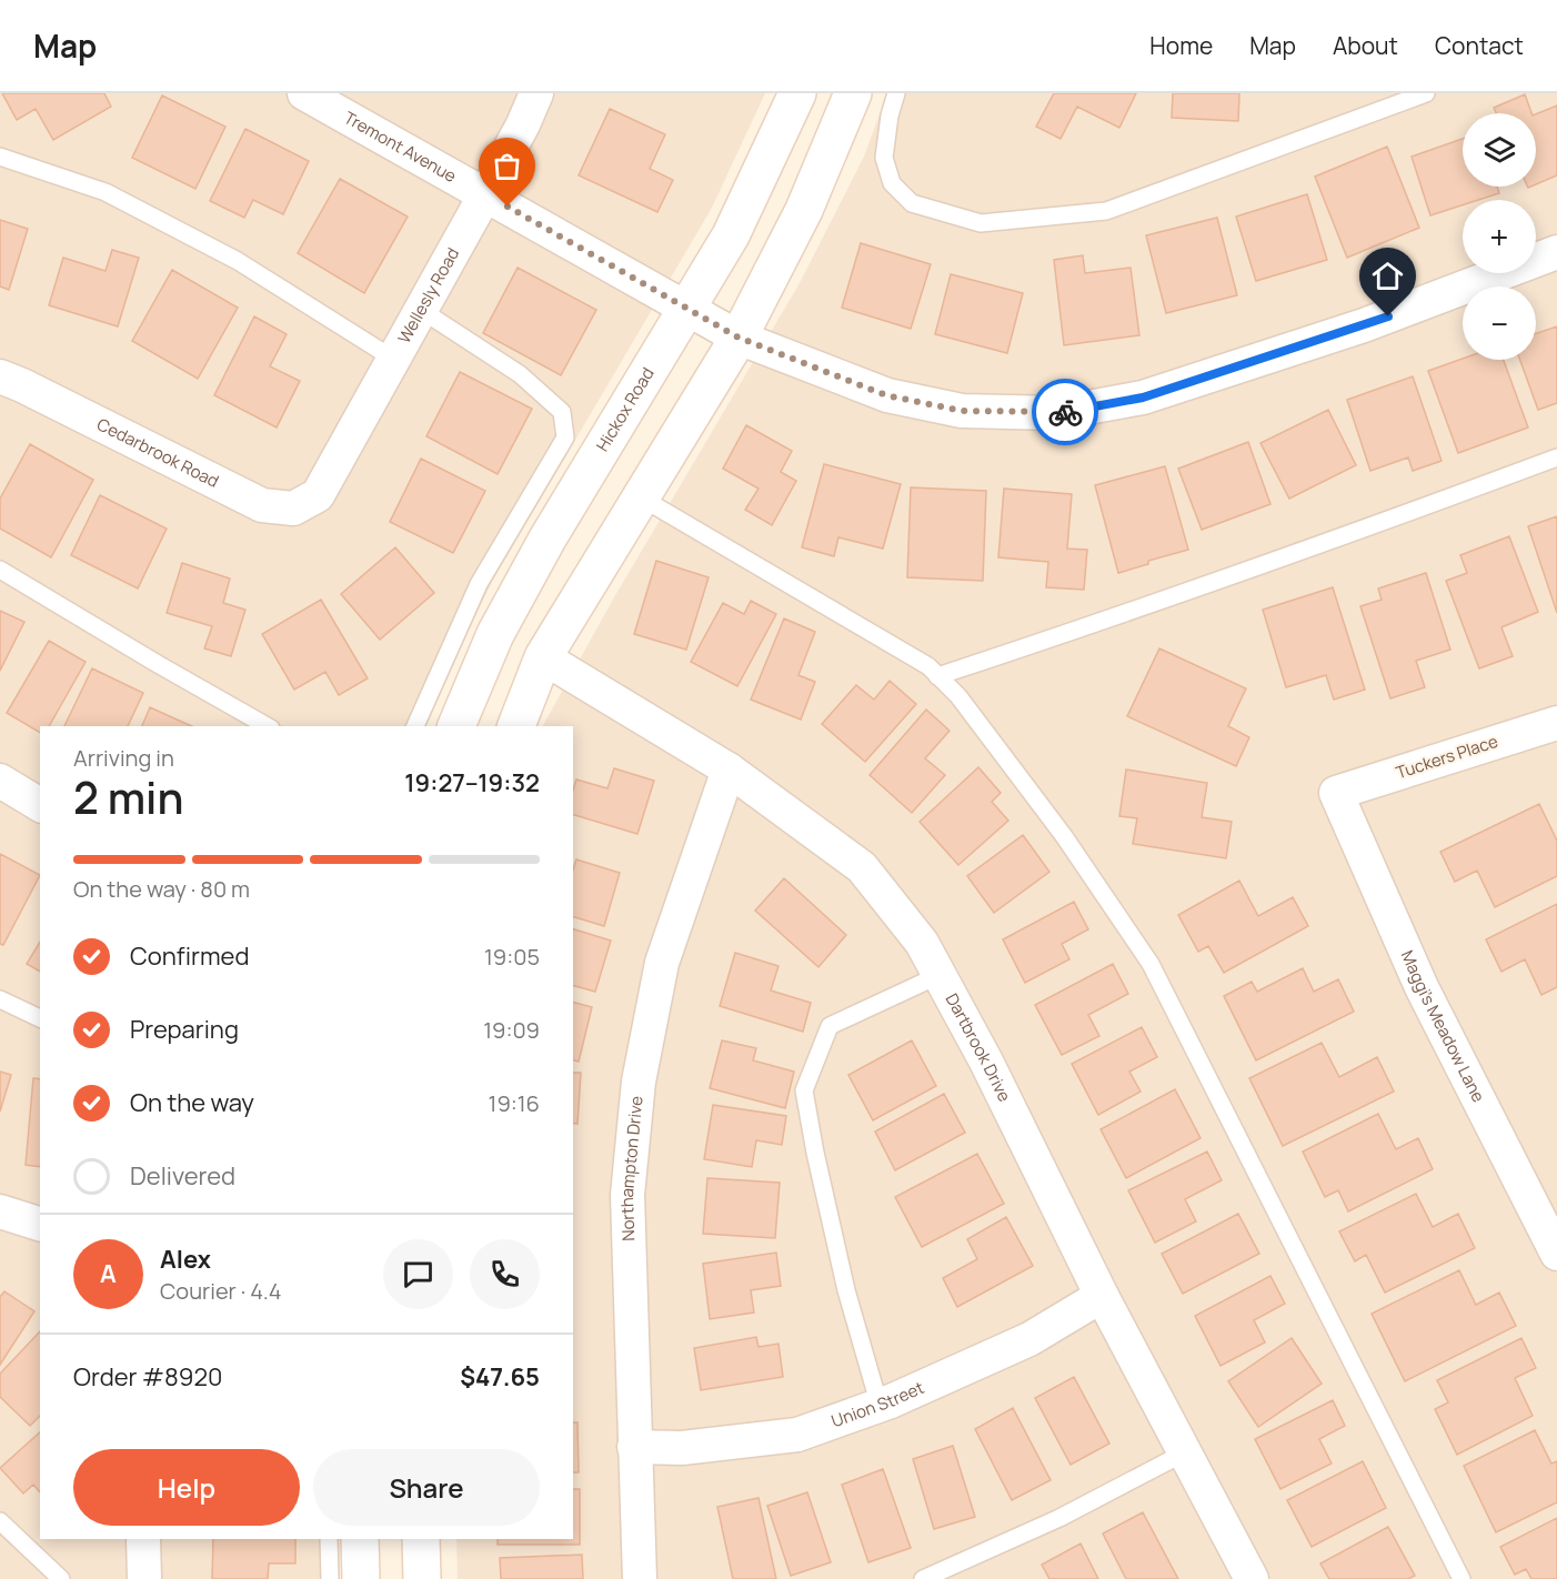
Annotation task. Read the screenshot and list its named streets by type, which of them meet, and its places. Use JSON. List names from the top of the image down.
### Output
{
  "streets": {
    "street": [
      "Tremont Avenue",
      "Wellesly Road",
      "Hickox Road",
      "Cedarbrook Road",
      "Tuckers Place",
      "Maggi's Meadow Lane",
      "Dartbrook Drive",
      "Northampton Drive",
      "Union Street"
    ]
  },
  "crossings": [
    ["Tremont Avenue", "Wellesly Road"],
    ["Tremont Avenue", "Hickox Road"],
    ["Wellesly Road", "Cedarbrook Road"],
    ["Tuckers Place", "Maggi's Meadow Lane"],
    ["Dartbrook Drive", "Northampton Drive"],
    ["Dartbrook Drive", "Union Street"],
    ["Northampton Drive", "Union Street"]
  ],
  "page": {
    "header": "Map",
    "nav": [
      "Home",
      "Map",
      "About",
      "Contact"
    ],
    "map_buttons": ["+", "−"],
    "heading": ["2 min", "Arriving in", "19:27–19:32"],
    "panel": [
      "Alex",
      "Courier · 4.4",
      "Order #8920",
      "$47.65"
    ],
    "bar": "On the way · 80 m",
    "list": [
      ["Confirmed", "19:05"],
      ["Preparing", "19:09"],
      ["On the way", "19:16"],
      "Delivered"
    ],
    "round": "A",
    "buttons": ["Help", "Share"]
  }
}
